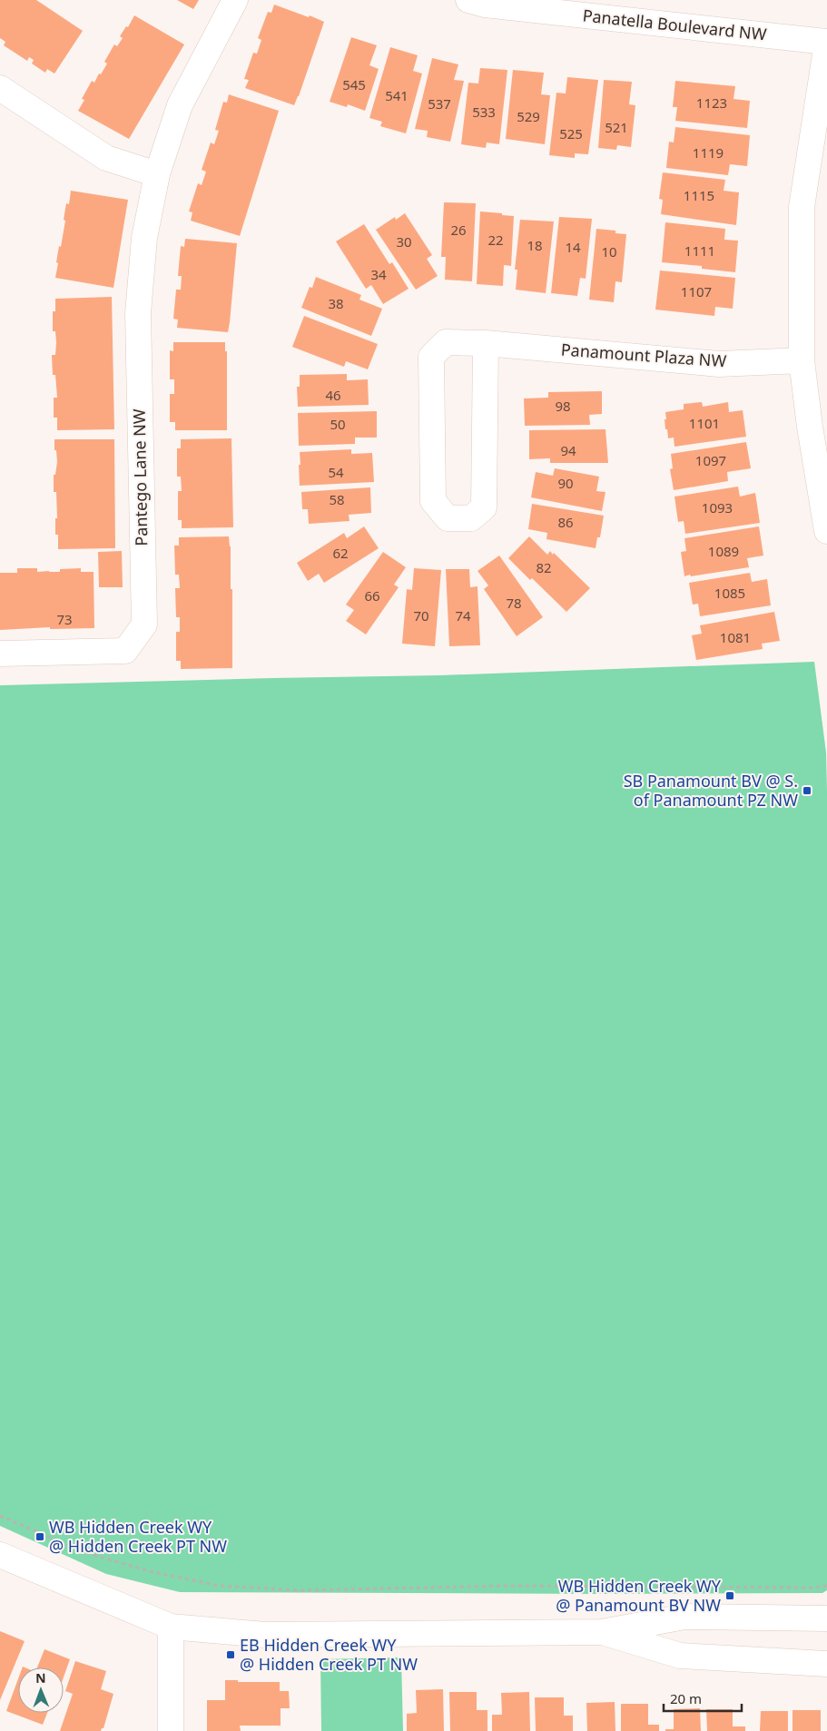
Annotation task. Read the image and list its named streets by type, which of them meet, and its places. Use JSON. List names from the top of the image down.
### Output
{
  "streets": {
    "street": ["Panatella Boulevard NW", "Panamount Plaza NW", "Pantego Lane NW"]
  },
  "places": {
    "transit": [
      "SB Panamount BV @ S. of Panamount PZ NW",
      "WB Hidden Creek WY @ Hidden Creek PT NW",
      "WB Hidden Creek WY @ Panamount BV NW",
      "EB Hidden Creek WY @ Hidden Creek PT NW"
    ]
  },
  "house_numbers": [
    "545",
    "541",
    "1123",
    "537",
    "533",
    "529",
    "521",
    "525",
    "1119",
    "1115",
    "26",
    "22",
    "30",
    "18",
    "14",
    "1111",
    "10",
    "34",
    "1107",
    "38",
    "46",
    "98",
    "1101",
    "50",
    "94",
    "1097",
    "54",
    "90",
    "58",
    "1093",
    "86",
    "1089",
    "62",
    "82",
    "1085",
    "66",
    "78",
    "70",
    "74",
    "73",
    "1081"
  ],
  "scale_bar": "20 m",
  "north": "top"
}
